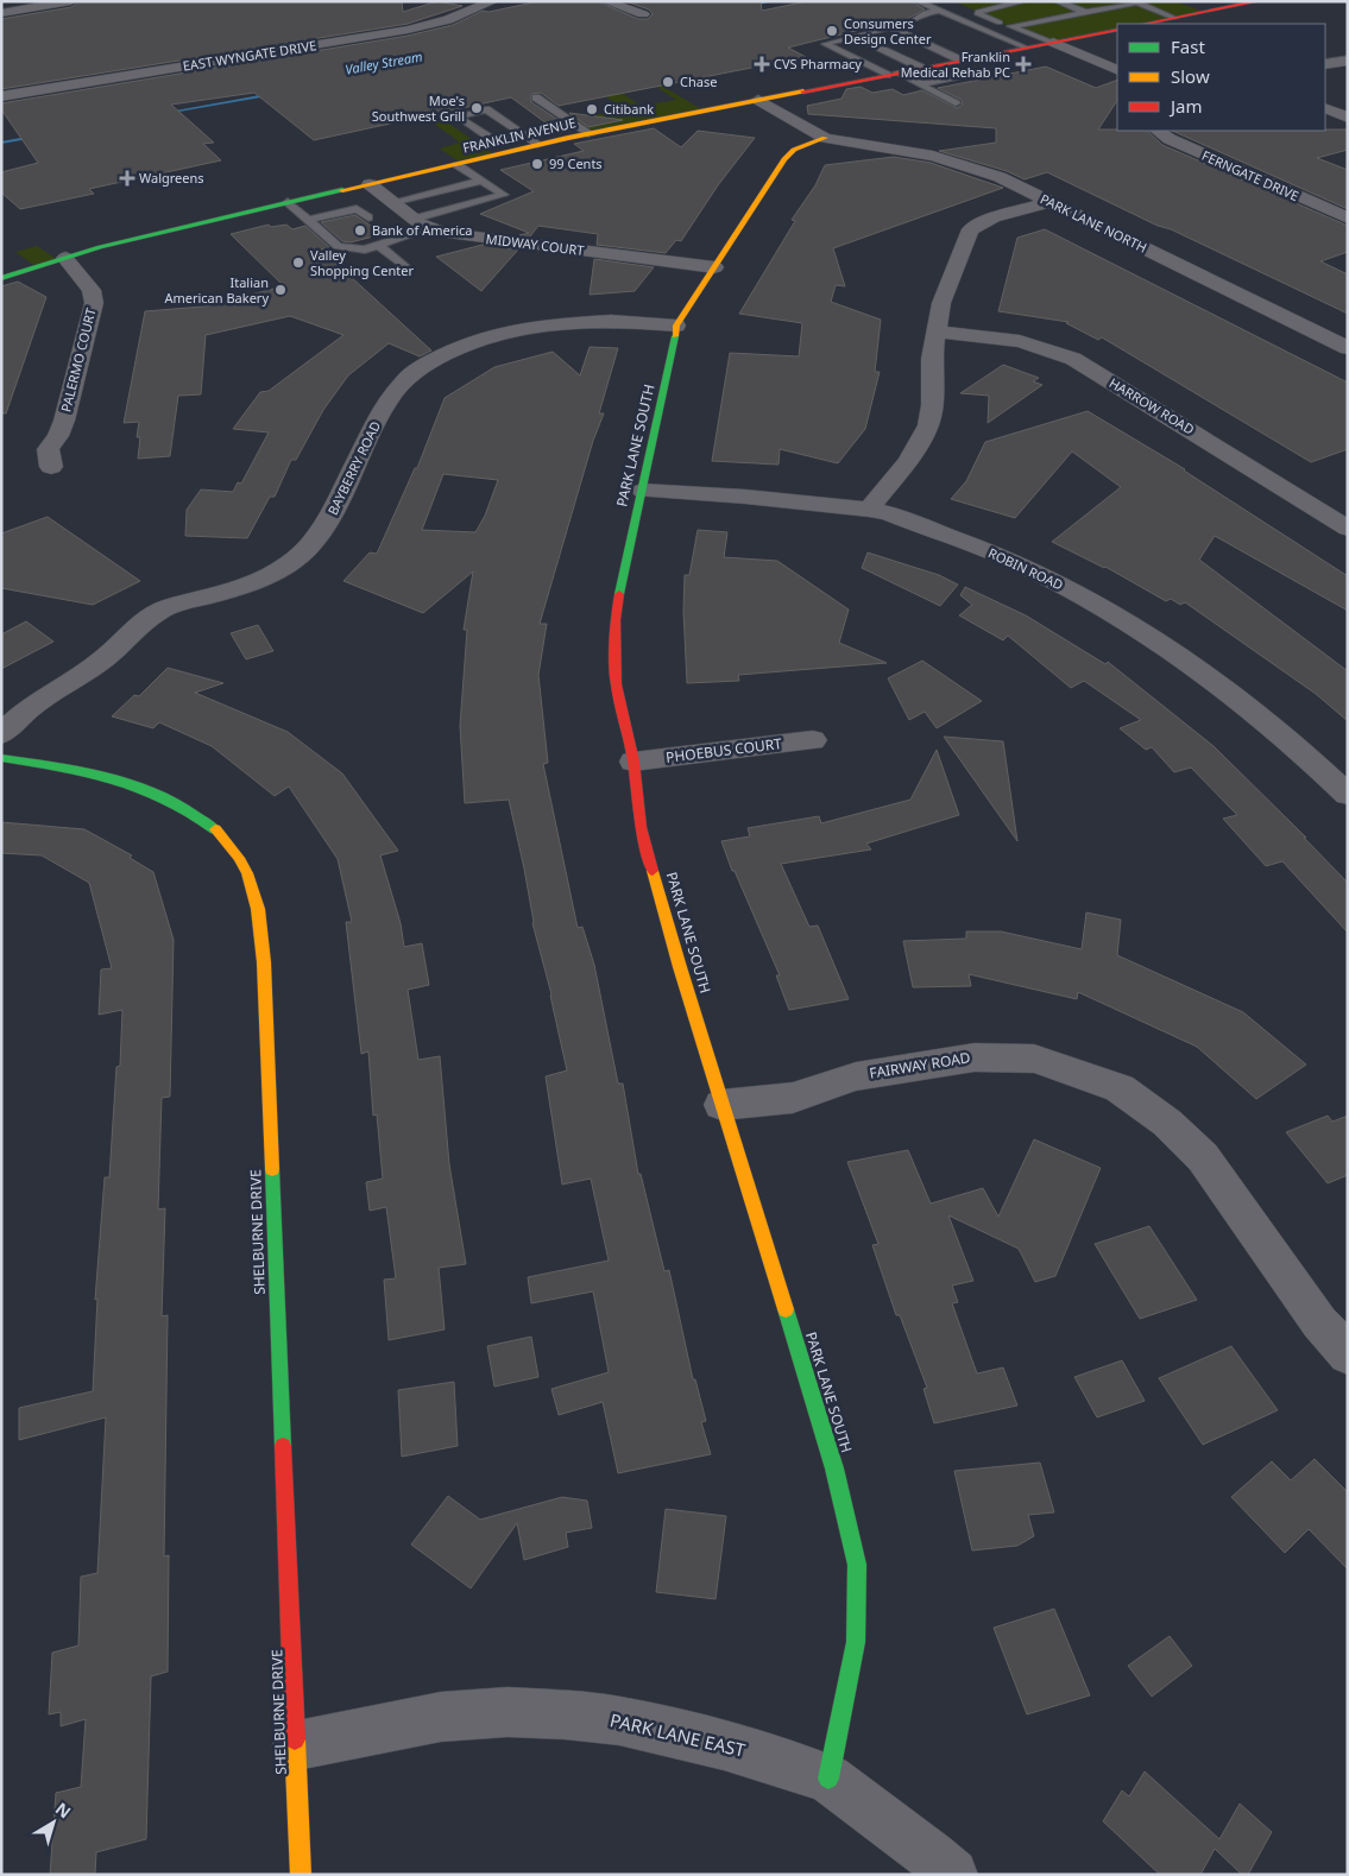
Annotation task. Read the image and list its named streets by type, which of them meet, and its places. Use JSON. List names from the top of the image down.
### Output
{
  "streets": {
    "street": [
      "EAST WYNGATE DRIVE",
      "FRANKLIN AVENUE",
      "FERNGATE DRIVE",
      "PARK LANE NORTH",
      "MIDWAY COURT",
      "PALERMO COURT",
      "HARROW ROAD",
      "PARK LANE SOUTH",
      "BAYBERRY ROAD",
      "ROBIN ROAD",
      "PHOEBUS COURT",
      "FAIRWAY ROAD",
      "SHELBURNE DRIVE",
      "PARK LANE EAST"
    ]
  },
  "crossings": [
    ["FRANKLIN AVENUE", "MIDWAY COURT"],
    ["FRANKLIN AVENUE", "PALERMO COURT"],
    ["PARK LANE NORTH", "PARK LANE SOUTH"],
    ["MIDWAY COURT", "PARK LANE SOUTH"],
    ["PARK LANE SOUTH", "BAYBERRY ROAD"],
    ["PARK LANE SOUTH", "ROBIN ROAD"],
    ["PARK LANE SOUTH", "PHOEBUS COURT"],
    ["PARK LANE SOUTH", "FAIRWAY ROAD"],
    ["PARK LANE SOUTH", "PARK LANE EAST"],
    ["SHELBURNE DRIVE", "PARK LANE EAST"]
  ],
  "water": ["Valley Stream"],
  "places": {
    "other": [
      "Consumers Design Center",
      "Chase",
      "Moe's Southwest Grill",
      "Citibank",
      "99 Cents",
      "Bank of America",
      "Valley Shopping Center",
      "Italian American Bakery"
    ],
    "health": ["CVS Pharmacy", "Franklin Medical Rehab PC", "Walgreens"]
  },
  "legend": ["Fast", "Slow", "Jam"],
  "north": "top right"
}
